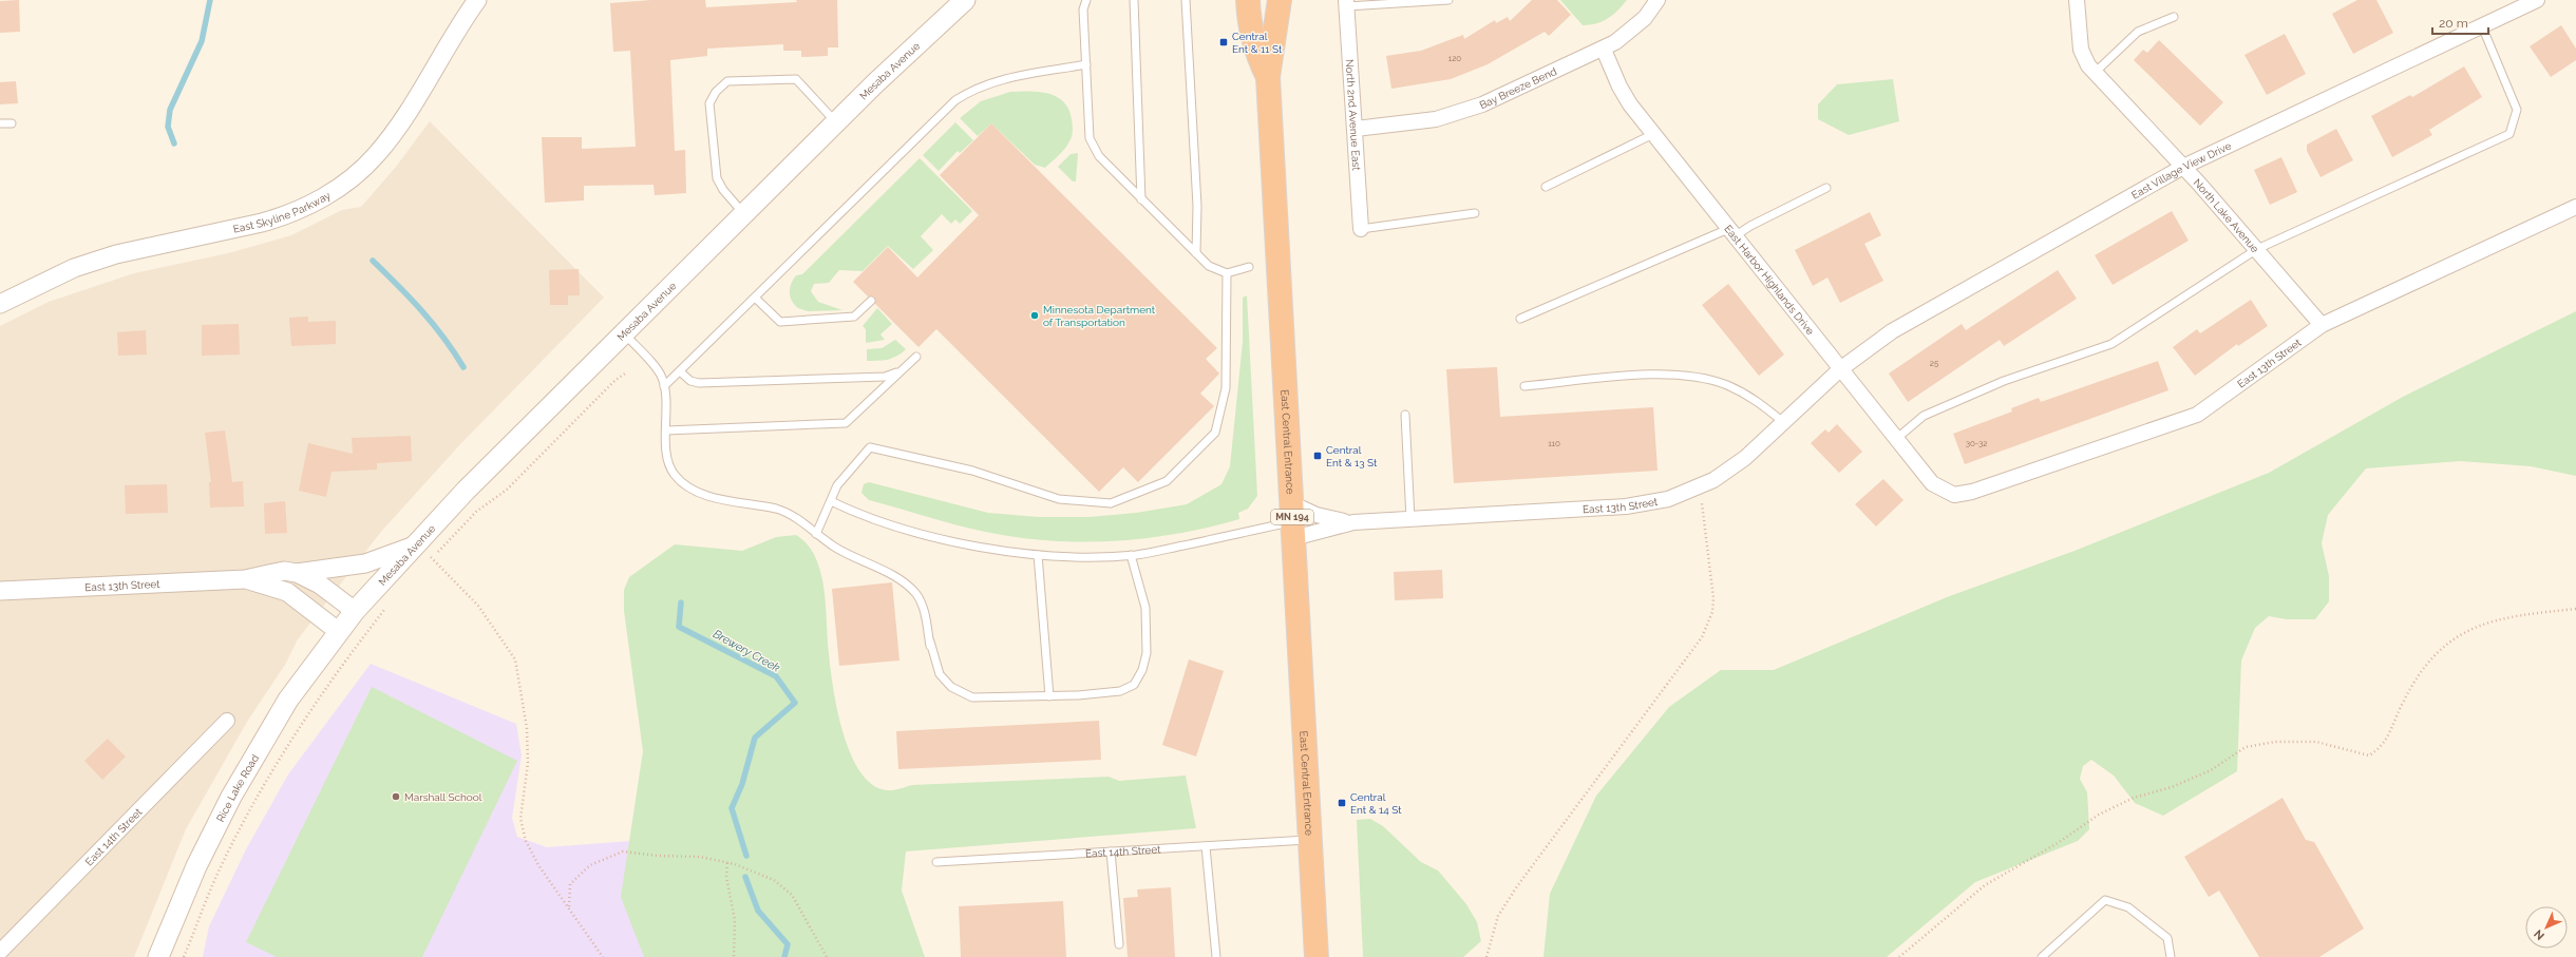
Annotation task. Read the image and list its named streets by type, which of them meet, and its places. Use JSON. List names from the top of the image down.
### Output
{
  "streets": {
    "highway": ["East Central Entrance", "MN 194"],
    "main road": ["Mesaba Avenue", "Rice Lake Road"],
    "street": [
      "Bay Breeze Bend",
      "North 2nd Avenue East",
      "East Village View Drive",
      "East Skyline Parkway",
      "North Lake Avenue",
      "East Harbor Highlands Drive",
      "East 13th Street",
      "East 14th Street"
    ]
  },
  "crossings": [
    ["Mesaba Avenue", "East 13th Street"],
    ["Mesaba Avenue", "Rice Lake Road"],
    ["Bay Breeze Bend", "North 2nd Avenue East"],
    ["Bay Breeze Bend", "East Harbor Highlands Drive"],
    ["East Village View Drive", "North Lake Avenue"],
    ["East Village View Drive", "East Harbor Highlands Drive"],
    ["East Village View Drive", "East 13th Street"],
    ["North Lake Avenue", "East 13th Street"],
    ["East Harbor Highlands Drive", "East 13th Street"],
    ["East 13th Street", "East Central Entrance"],
    ["East 13th Street", "Rice Lake Road"],
    ["East Central Entrance", "East 14th Street"]
  ],
  "water": ["Brewery Creek"],
  "places": {
    "transit": ["Central Ent & 11 St", "Central Ent & 13 St", "Central Ent & 14 St"],
    "other": ["Minnesota Department of Transportation", "Marshall School"]
  },
  "house_numbers": [
    "120",
    "25",
    "110",
    "30-32"
  ],
  "scale_bar": "20 m",
  "north": "bottom left"
}
